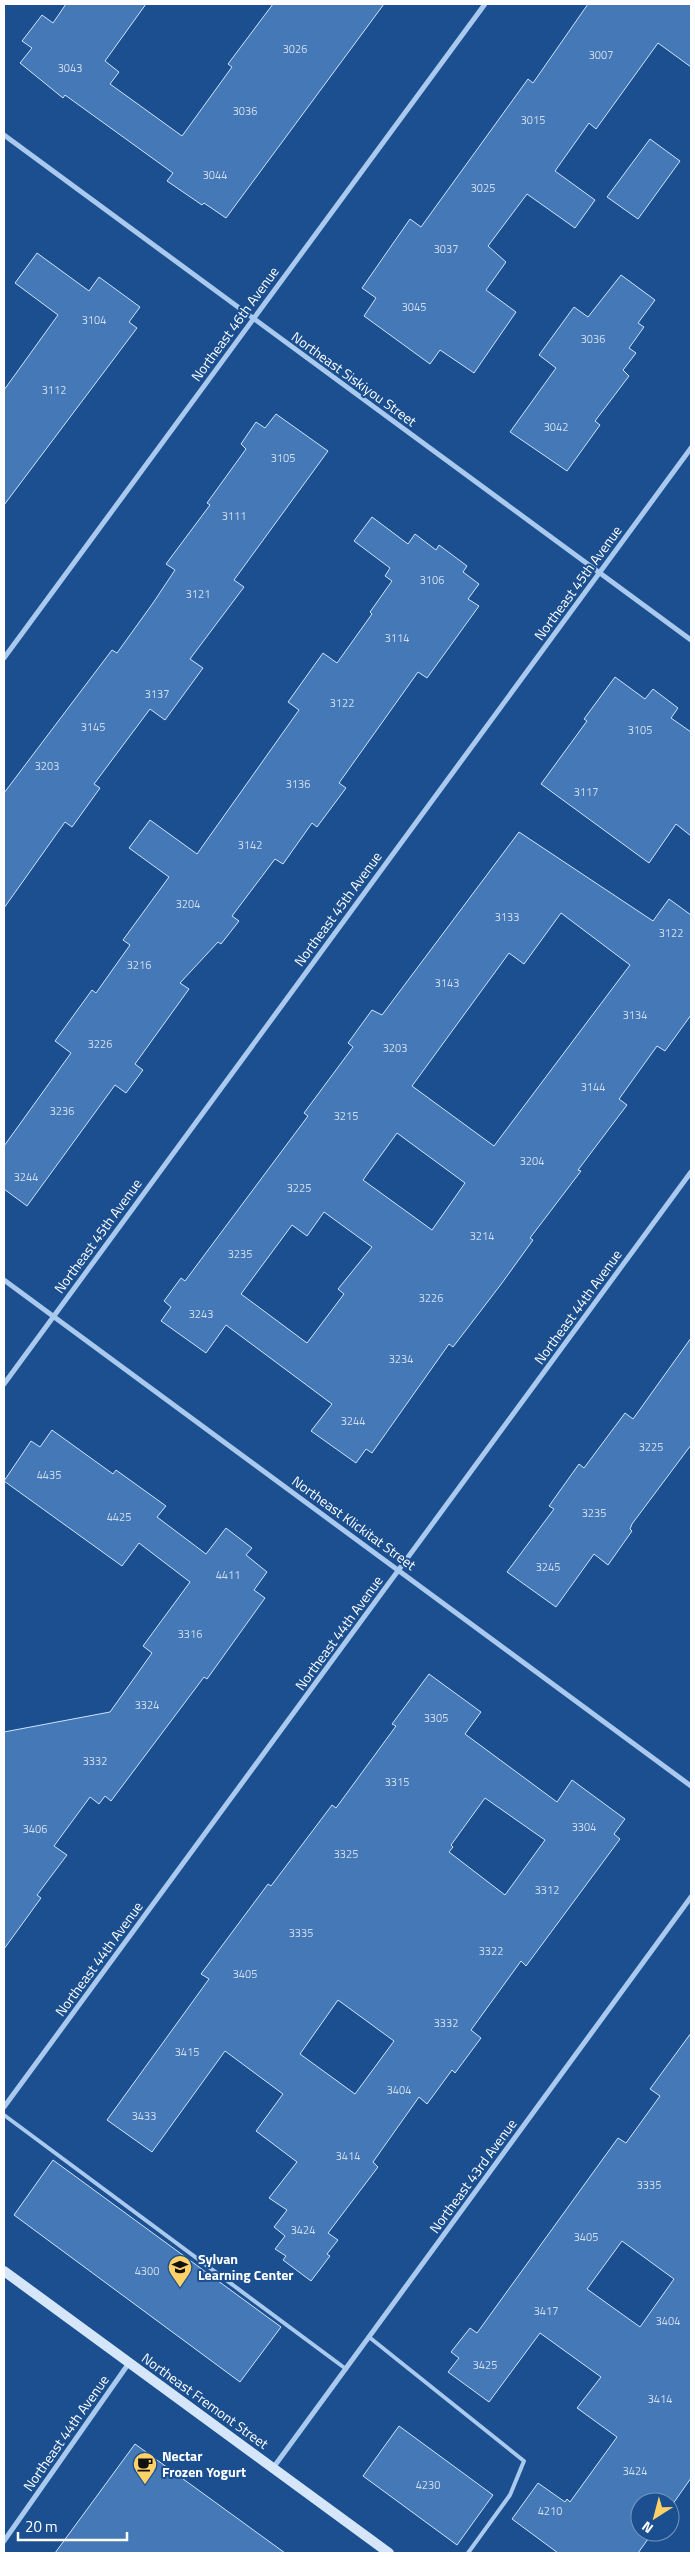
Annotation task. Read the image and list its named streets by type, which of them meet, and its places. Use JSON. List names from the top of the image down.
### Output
{
  "streets": {
    "main road": ["Northeast Fremont Street"],
    "street": [
      "Northeast 46th Avenue",
      "Northeast Siskiyou Street",
      "Northeast 45th Avenue",
      "Northeast 44th Avenue",
      "Northeast Klickitat Street",
      "Northeast 43rd Avenue"
    ]
  },
  "crossings": [
    ["Northeast 46th Avenue", "Northeast Siskiyou Street"],
    ["Northeast Siskiyou Street", "Northeast 45th Avenue"],
    ["Northeast 45th Avenue", "Northeast Klickitat Street"],
    ["Northeast 44th Avenue", "Northeast Klickitat Street"],
    ["Northeast 44th Avenue", "Northeast Fremont Street"],
    ["Northeast 43rd Avenue", "Northeast Fremont Street"]
  ],
  "places": {
    "school or university": ["Sylvan Learning Center"],
    "cafe": ["Nectar Frozen Yogurt"]
  },
  "house_numbers": [
    "3026",
    "3007",
    "3043",
    "3036",
    "3015",
    "3044",
    "3025",
    "3037",
    "3045",
    "3104",
    "3036",
    "3112",
    "3042",
    "3105",
    "3111",
    "3106",
    "3121",
    "3114",
    "3137",
    "3122",
    "3145",
    "3105",
    "3203",
    "3136",
    "3117",
    "3142",
    "3204",
    "3133",
    "3122",
    "3216",
    "3143",
    "3134",
    "3226",
    "3203",
    "3144",
    "3236",
    "3215",
    "3204",
    "3244",
    "3225",
    "3214",
    "3235",
    "3226",
    "3243",
    "3234",
    "3244",
    "3225",
    "4435",
    "3235",
    "4425",
    "3245",
    "4411",
    "3316",
    "3324",
    "3305",
    "3332",
    "3315",
    "3304",
    "3406",
    "3325",
    "3312",
    "3335",
    "3322",
    "3405",
    "3332",
    "3415",
    "3404",
    "3433",
    "3414",
    "3335",
    "3424",
    "3405",
    "4300",
    "3417",
    "3404",
    "3425",
    "3414",
    "3424",
    "4230",
    "4210"
  ],
  "scale_bar": "20 m",
  "north": "bottom left"
}
